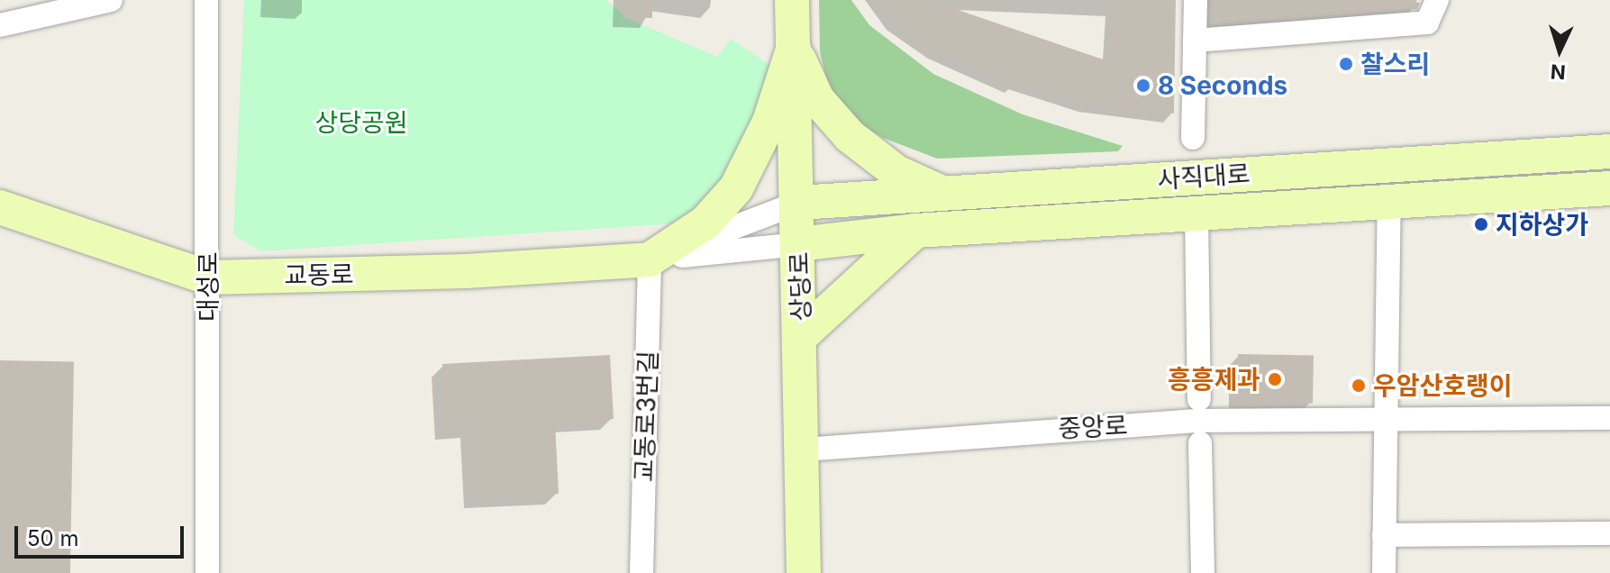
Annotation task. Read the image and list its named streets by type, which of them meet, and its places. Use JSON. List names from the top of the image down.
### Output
{
  "streets": {
    "main road": ["사직대로", "교동로", "상당로"],
    "street": ["대성로", "교동로3번길", "중앙로"]
  },
  "crossings": [
    ["사직대로", "교동로"],
    ["사직대로", "상당로"],
    ["교동로", "대성로"],
    ["교동로", "상당로"],
    ["교동로", "교동로3번길"],
    ["상당로", "중앙로"]
  ],
  "parks": ["상당공원"],
  "places": [
    "찰스리",
    "8 Seconds",
    "지하상가",
    "흥흥제과",
    "우암산호랭이"
  ],
  "scale_bar": "50 m",
  "north": "bottom"
}
